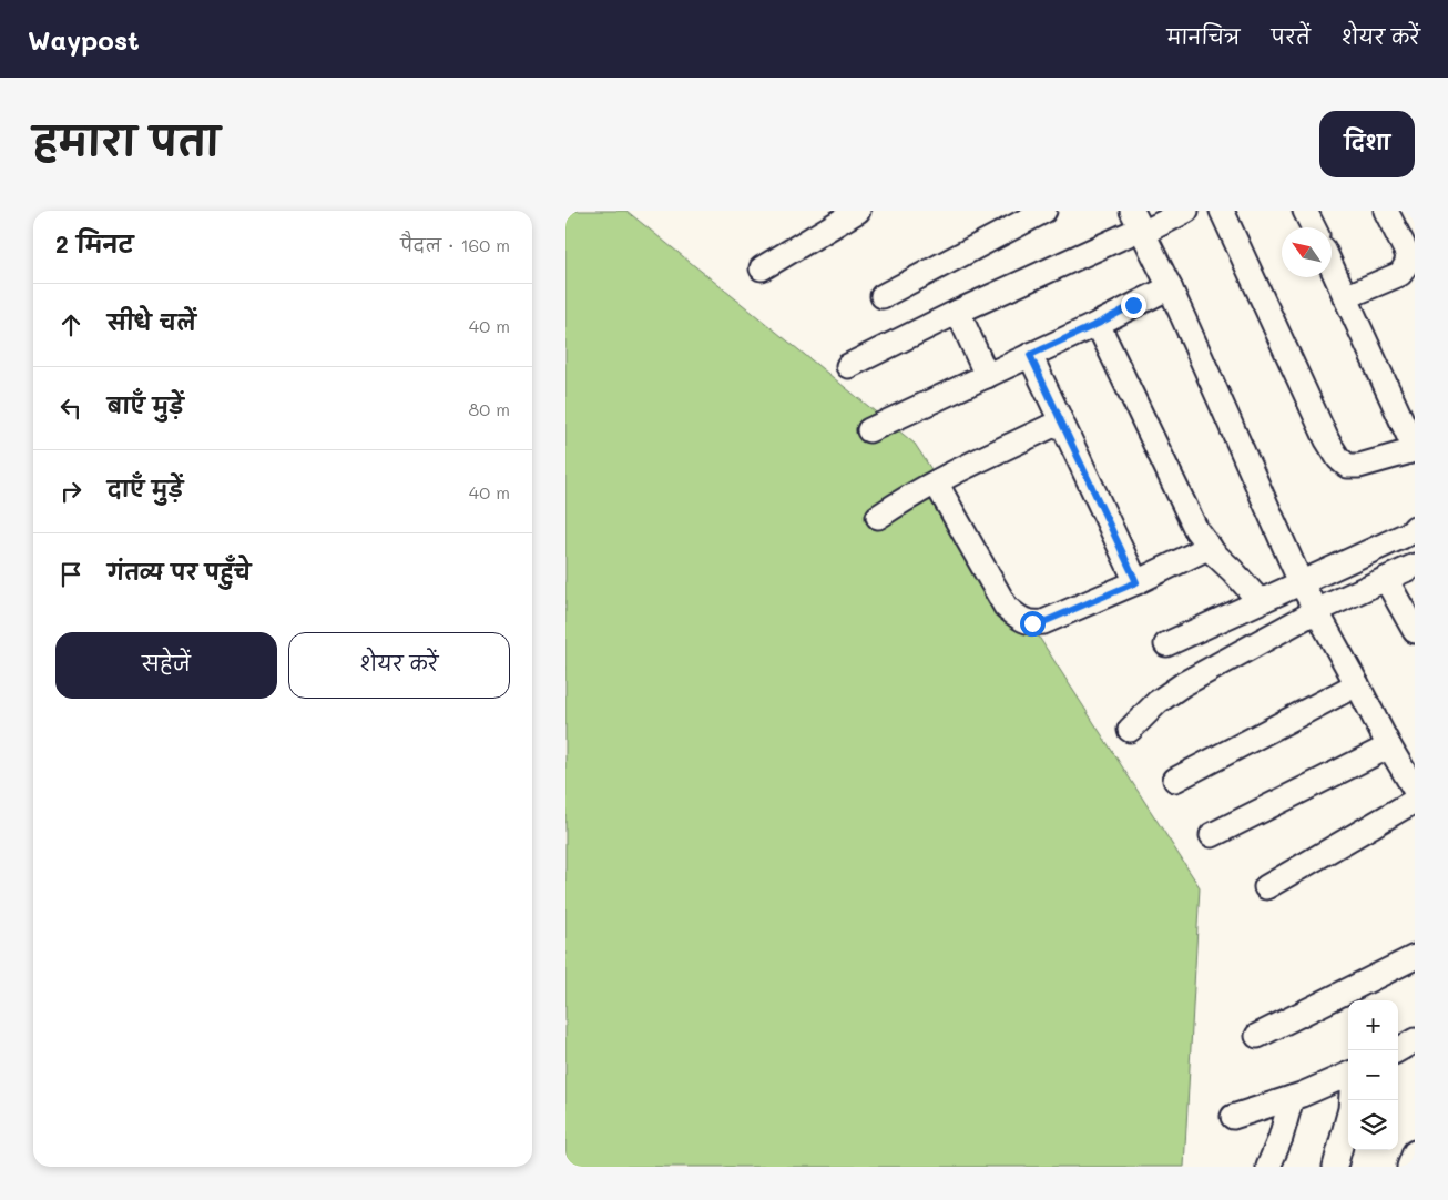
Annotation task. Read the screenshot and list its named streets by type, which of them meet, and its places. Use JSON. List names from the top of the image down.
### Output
{
  "north": "top left",
  "page": {
    "header": "Waypost",
    "nav": ["मानचित्र", "परतें", "शेयर करें"],
    "title": "हमारा पता",
    "buttons": [
      "दिशा",
      ["सहेजें", "शेयर करें"]
    ],
    "heading": ["2 मिनट", "पैदल · 160 m"],
    "list": [
      ["सीधे चलें", "40 m"],
      ["बाएँ मुड़ें", "80 m"],
      ["दाएँ मुड़ें", "40 m"],
      "गंतव्य पर पहुँचे"
    ],
    "map_buttons": ["+", "−"]
  }
}
